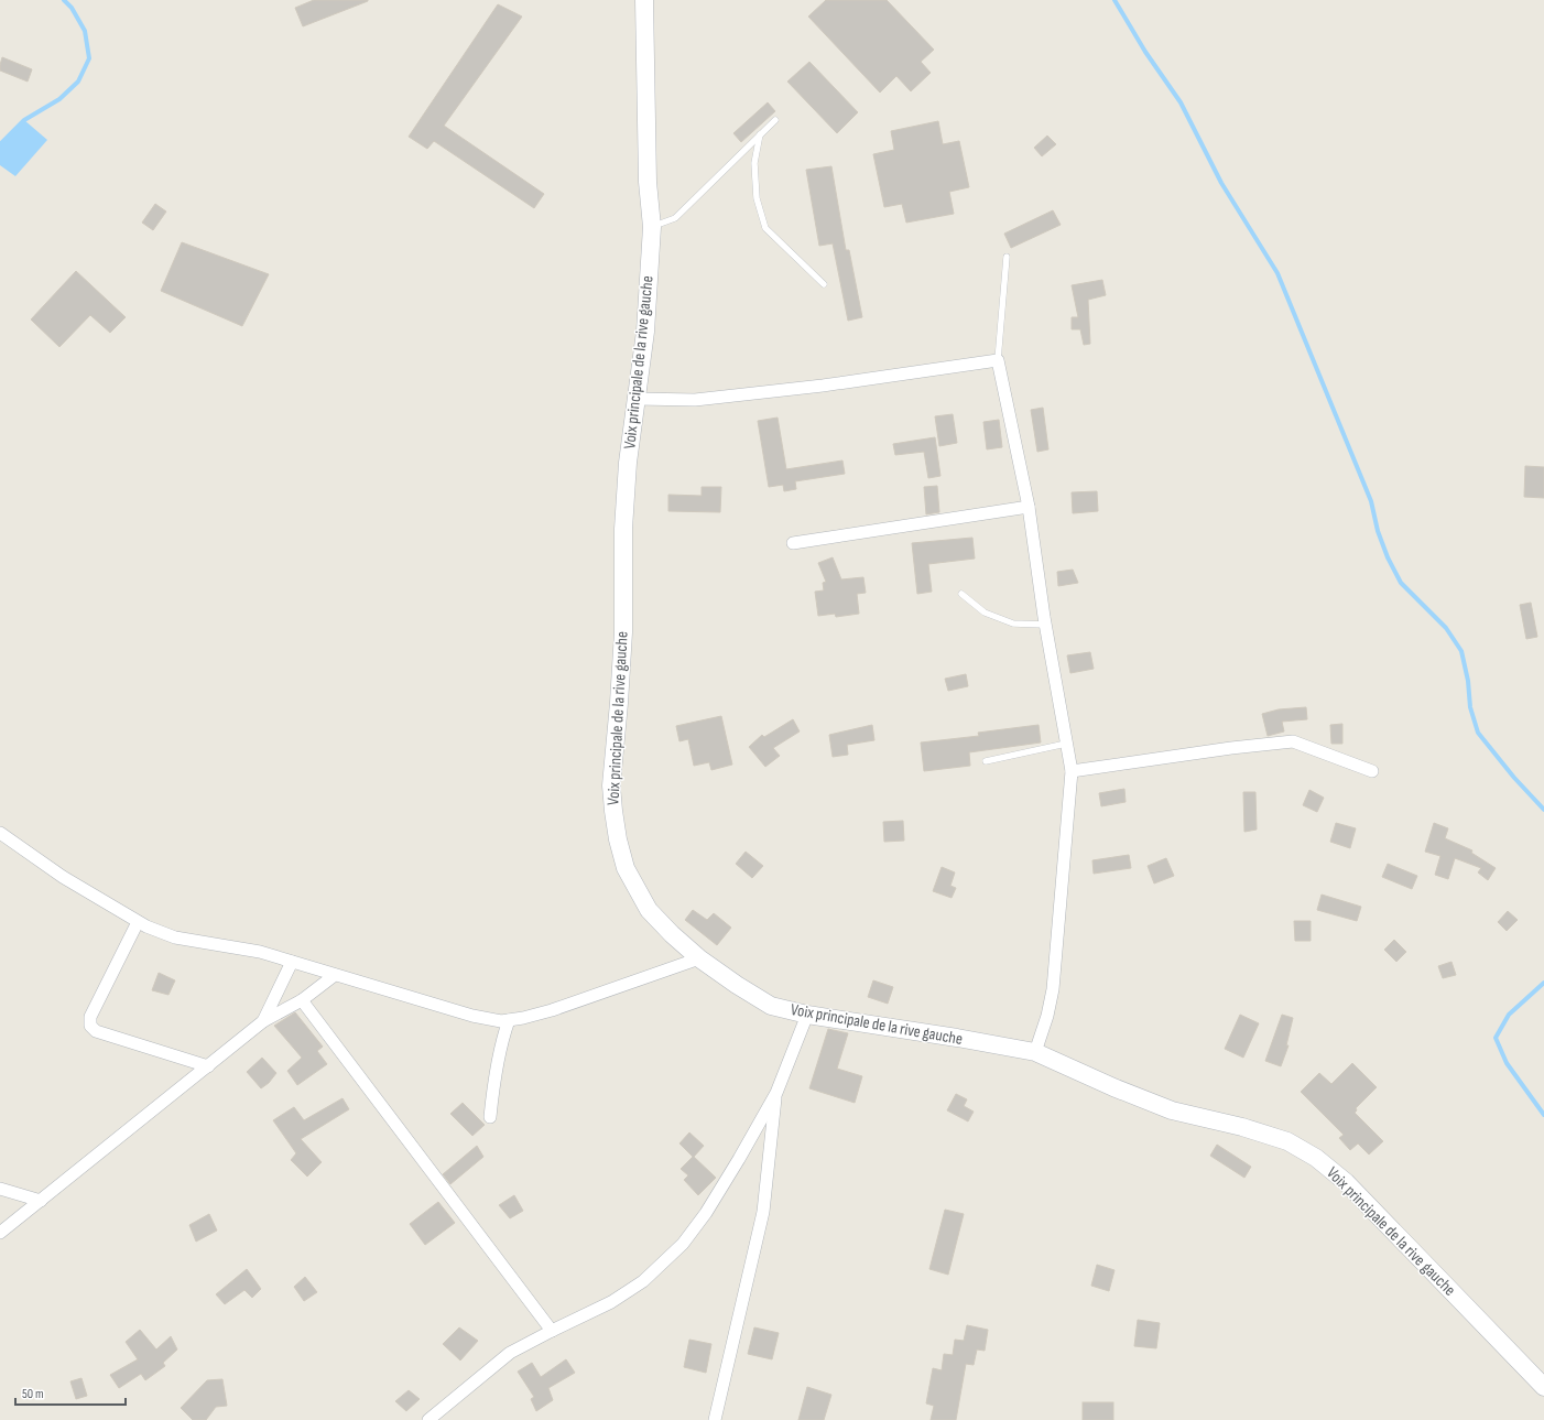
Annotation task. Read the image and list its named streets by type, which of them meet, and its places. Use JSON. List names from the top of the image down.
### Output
{
  "streets": {
    "street": ["Voix principale de la rive gauche"]
  },
  "scale_bar": "50 m"
}
